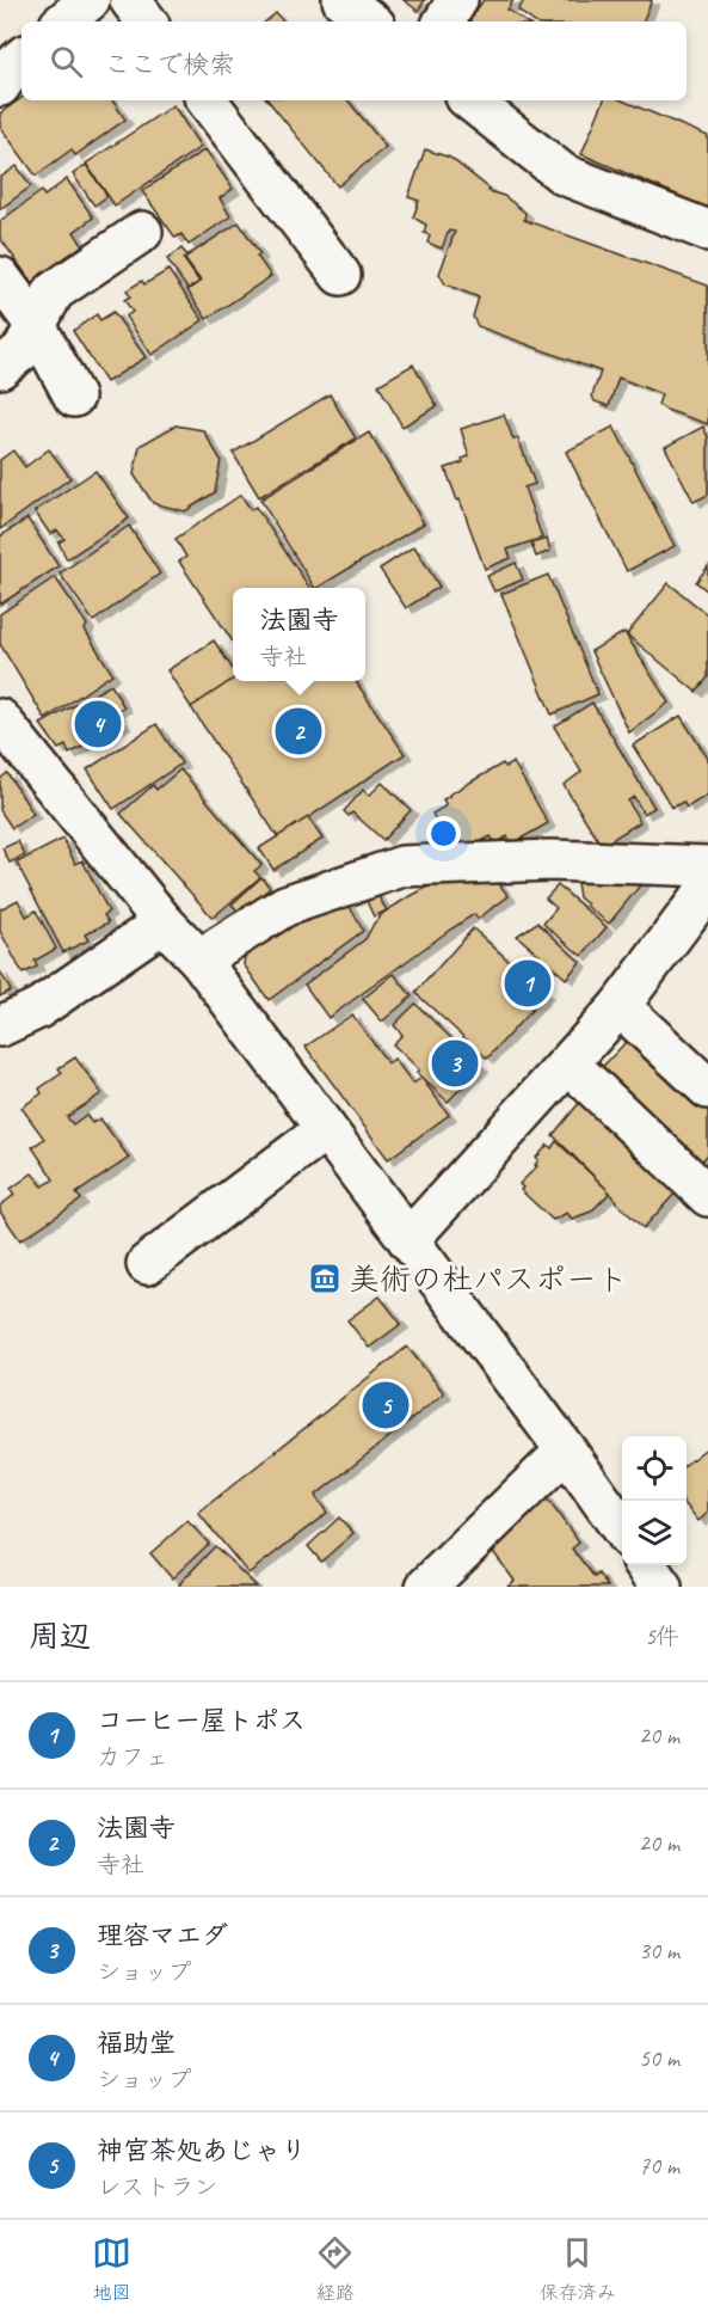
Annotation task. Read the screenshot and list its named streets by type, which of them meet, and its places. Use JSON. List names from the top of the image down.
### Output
{
  "places": {
    "museum": ["美術の杜パスポート"]
  },
  "page": {
    "search": "ここで検索",
    "popup": ["法園寺", "寺社"],
    "pins": [
      "4",
      "2",
      "1",
      "3",
      "5"
    ],
    "heading": ["周辺", "5件"],
    "list": [
      {
        "mark": "1",
        "name": "コーヒー屋トポス",
        "note": "カフェ",
        "value": "20 m"
      },
      {
        "mark": "2",
        "name": "法園寺",
        "note": "寺社",
        "value": "20 m"
      },
      {
        "mark": "3",
        "name": "理容マエダ",
        "note": "ショップ",
        "value": "30 m"
      },
      {
        "mark": "4",
        "name": "福助堂",
        "note": "ショップ",
        "value": "50 m"
      },
      {
        "mark": "5",
        "name": "神宮茶処あじゃり",
        "note": "レストラン",
        "value": "70 m"
      }
    ],
    "nav": ["地図", "経路", "保存済み"]
  }
}
